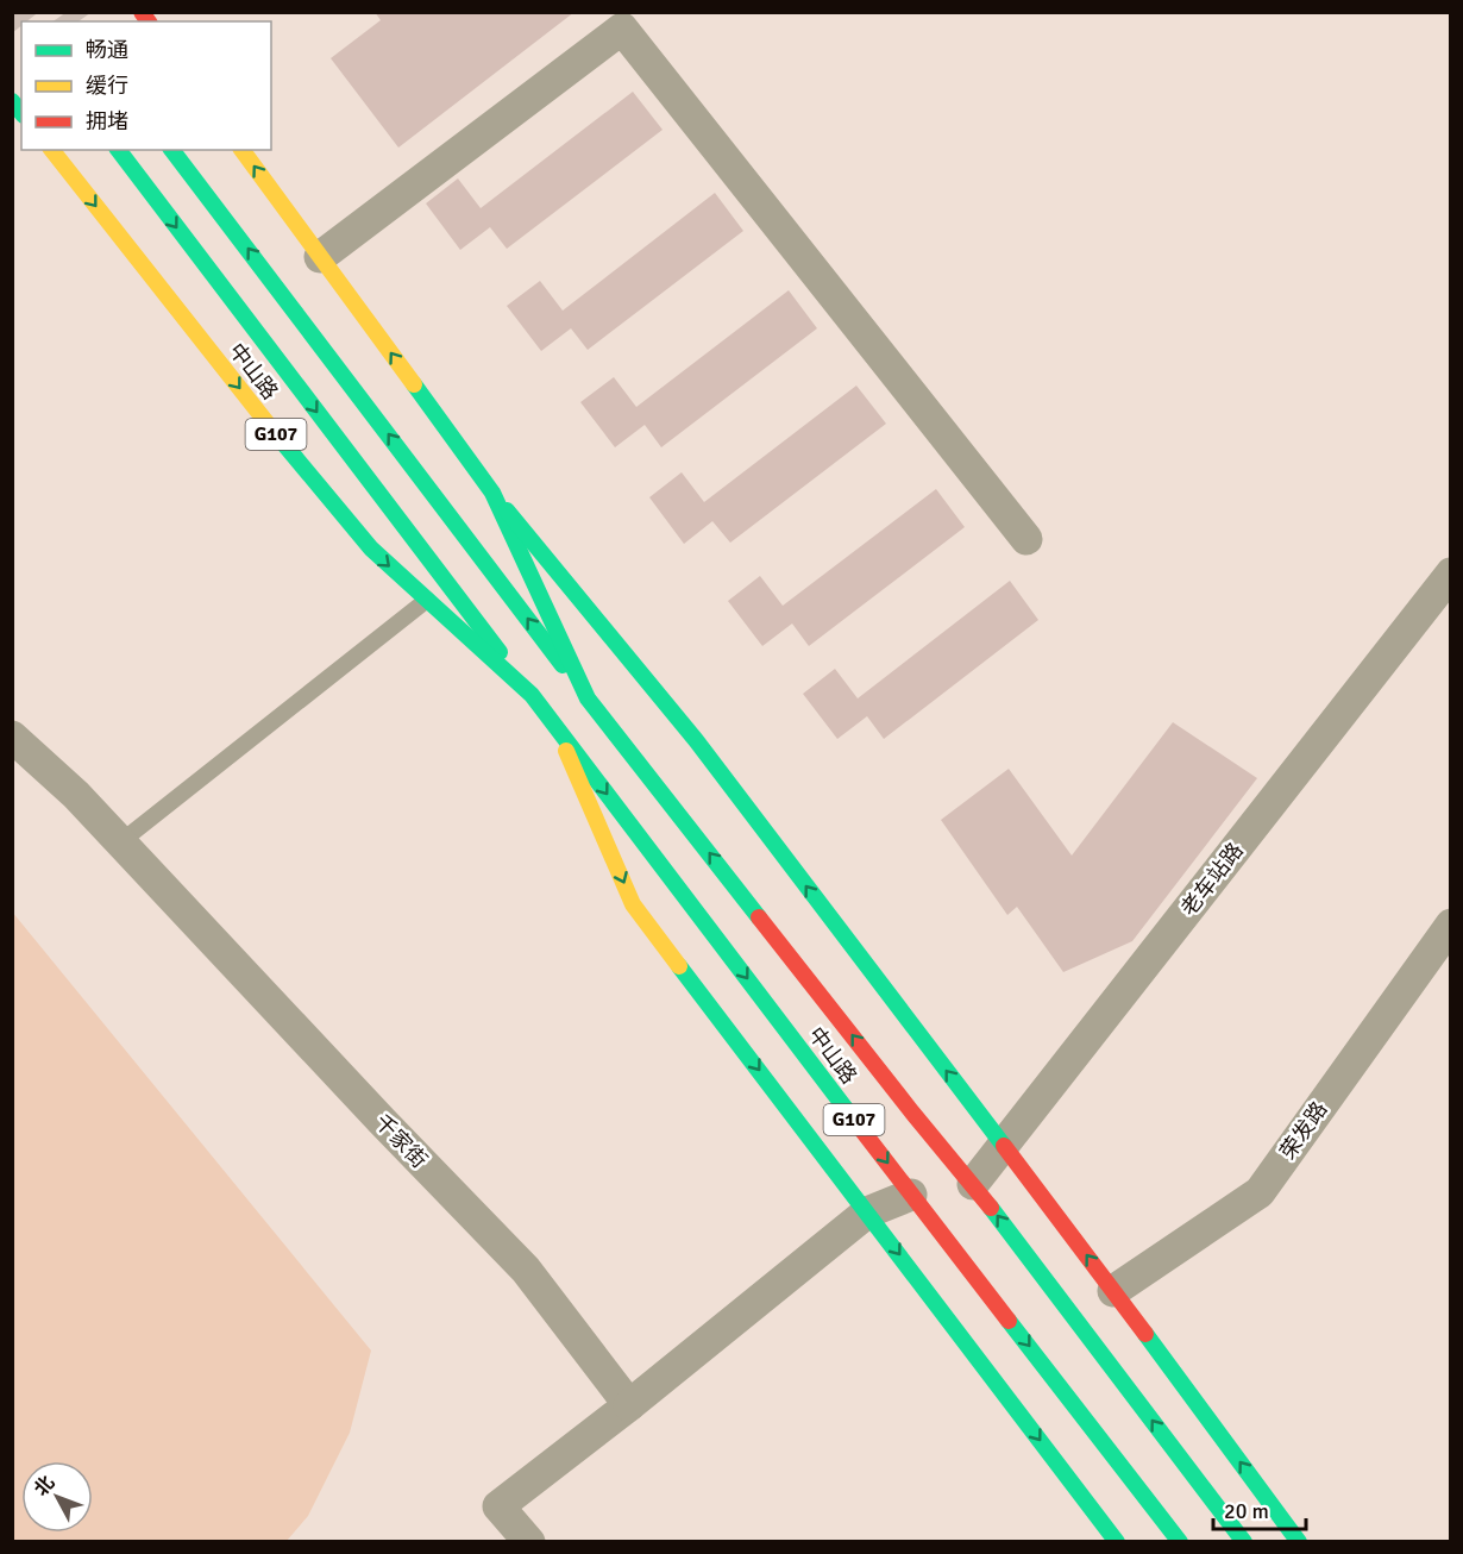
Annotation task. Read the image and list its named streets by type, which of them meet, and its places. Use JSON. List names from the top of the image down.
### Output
{
  "streets": {
    "main road": ["中山路", "G107"],
    "street": ["老车站路", "荣发路", "千家街"]
  },
  "crossings": [
    ["中山路", "老车站路"]
  ],
  "legend": ["畅通", "缓行", "拥堵"],
  "scale_bar": "20 m",
  "north": "top left"
}
